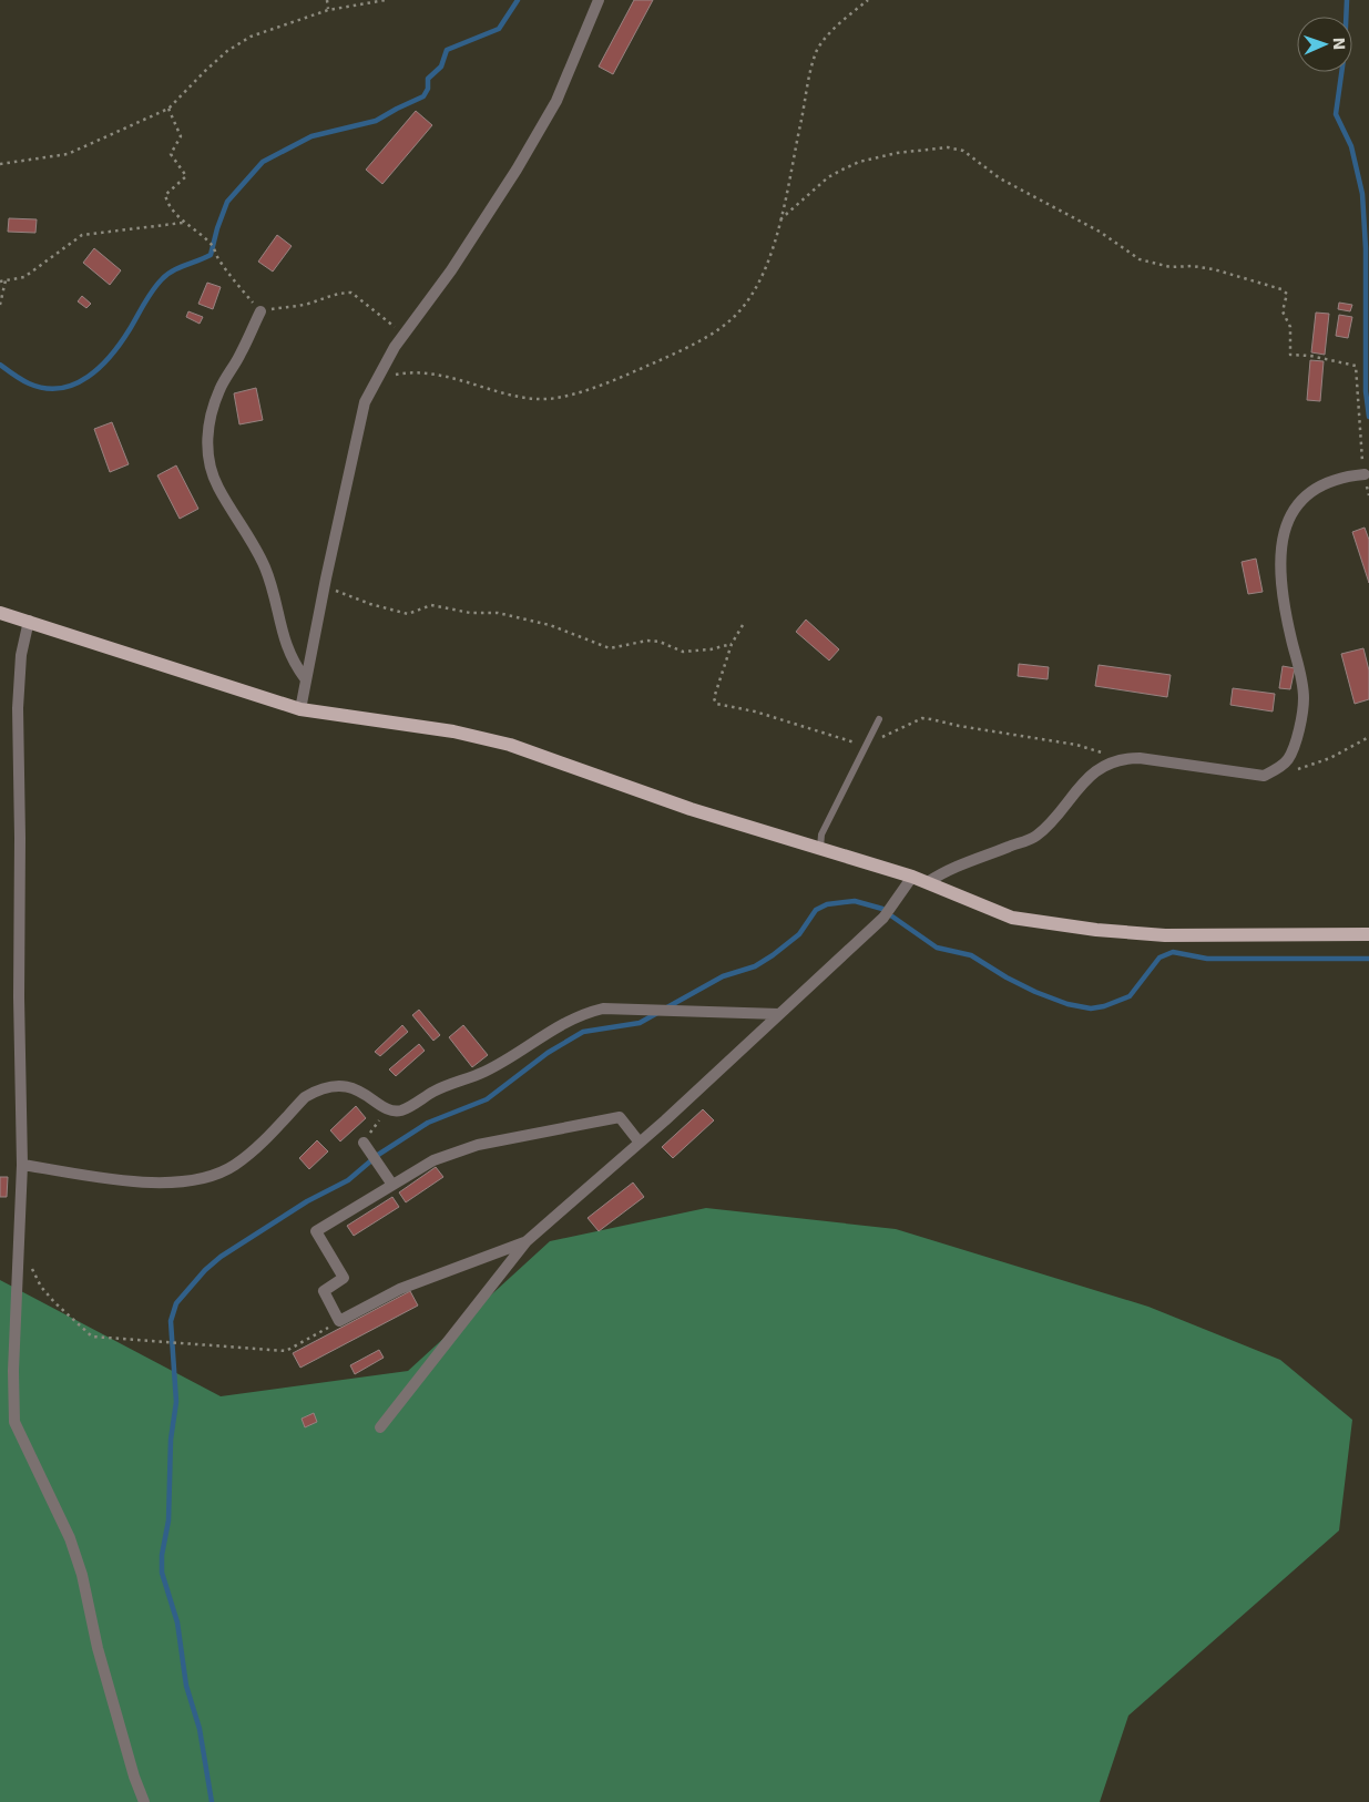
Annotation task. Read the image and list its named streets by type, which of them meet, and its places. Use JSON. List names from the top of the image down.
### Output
{
  "north": "right"
}
